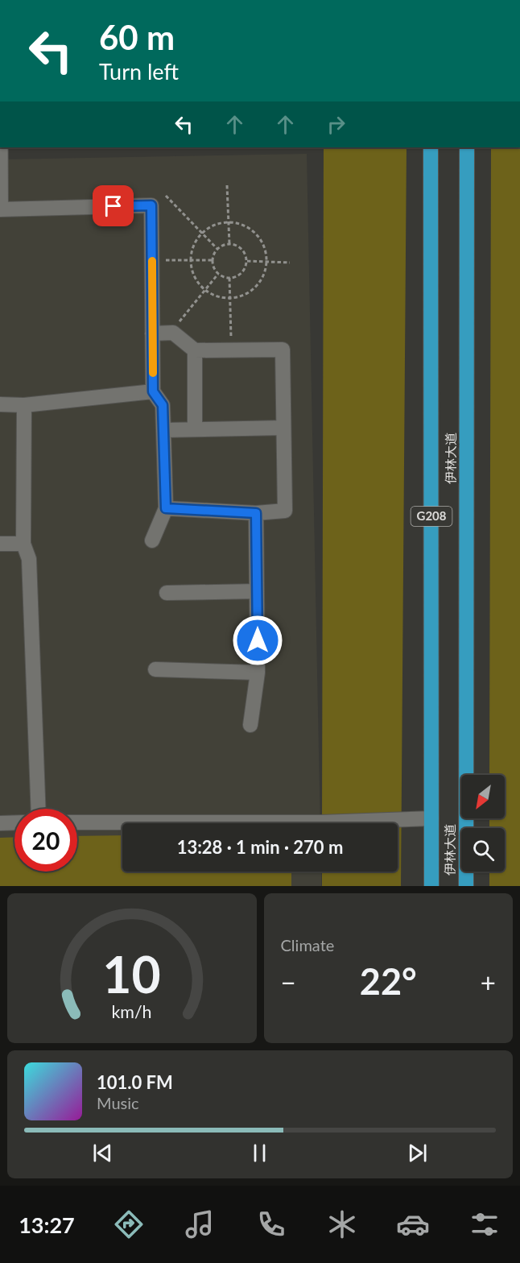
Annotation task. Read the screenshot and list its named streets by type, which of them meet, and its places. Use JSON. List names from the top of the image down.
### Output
{
  "streets": {
    "highway": ["伊林大道", "G208"]
  },
  "north": "bottom left",
  "page": {
    "turn": ["60 m", "Turn left"],
    "limit": "20",
    "trip": "13:28 · 1 min · 270 m",
    "tile": "Climate",
    "heat": ["−", "22°", "+"],
    "song": ["101.0 FM", "Music"],
    "tabs": "13:27",
    "gauge": ["10", "km/h"]
  }
}
